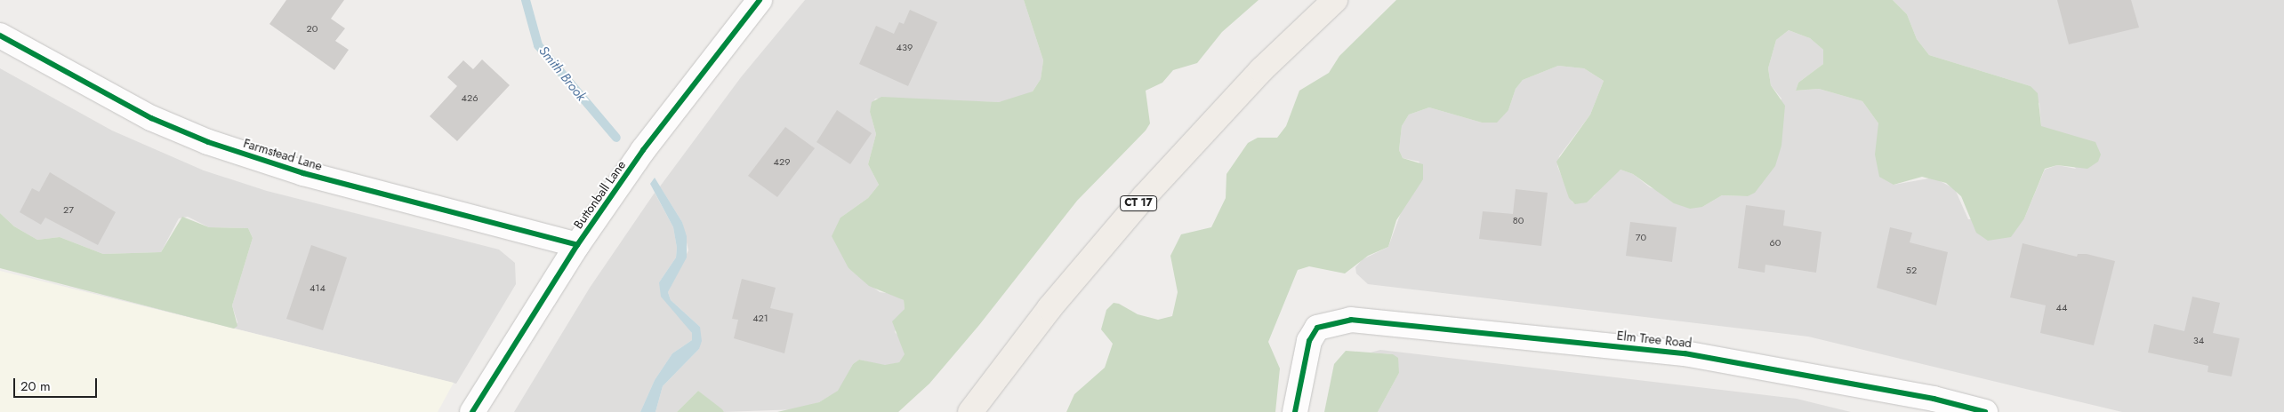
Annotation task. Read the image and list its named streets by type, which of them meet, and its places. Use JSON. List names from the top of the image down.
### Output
{
  "streets": {
    "main road": ["CT 17"],
    "street": ["Farmstead Lane", "Buttonball Lane", "Elm Tree Road"]
  },
  "crossings": [
    ["Farmstead Lane", "Buttonball Lane"]
  ],
  "water": ["Smith Brook"],
  "house_numbers": [
    "20",
    "439",
    "426",
    "429",
    "27",
    "80",
    "70",
    "60",
    "52",
    "414",
    "44",
    "421",
    "34"
  ],
  "scale_bar": "20 m"
}
